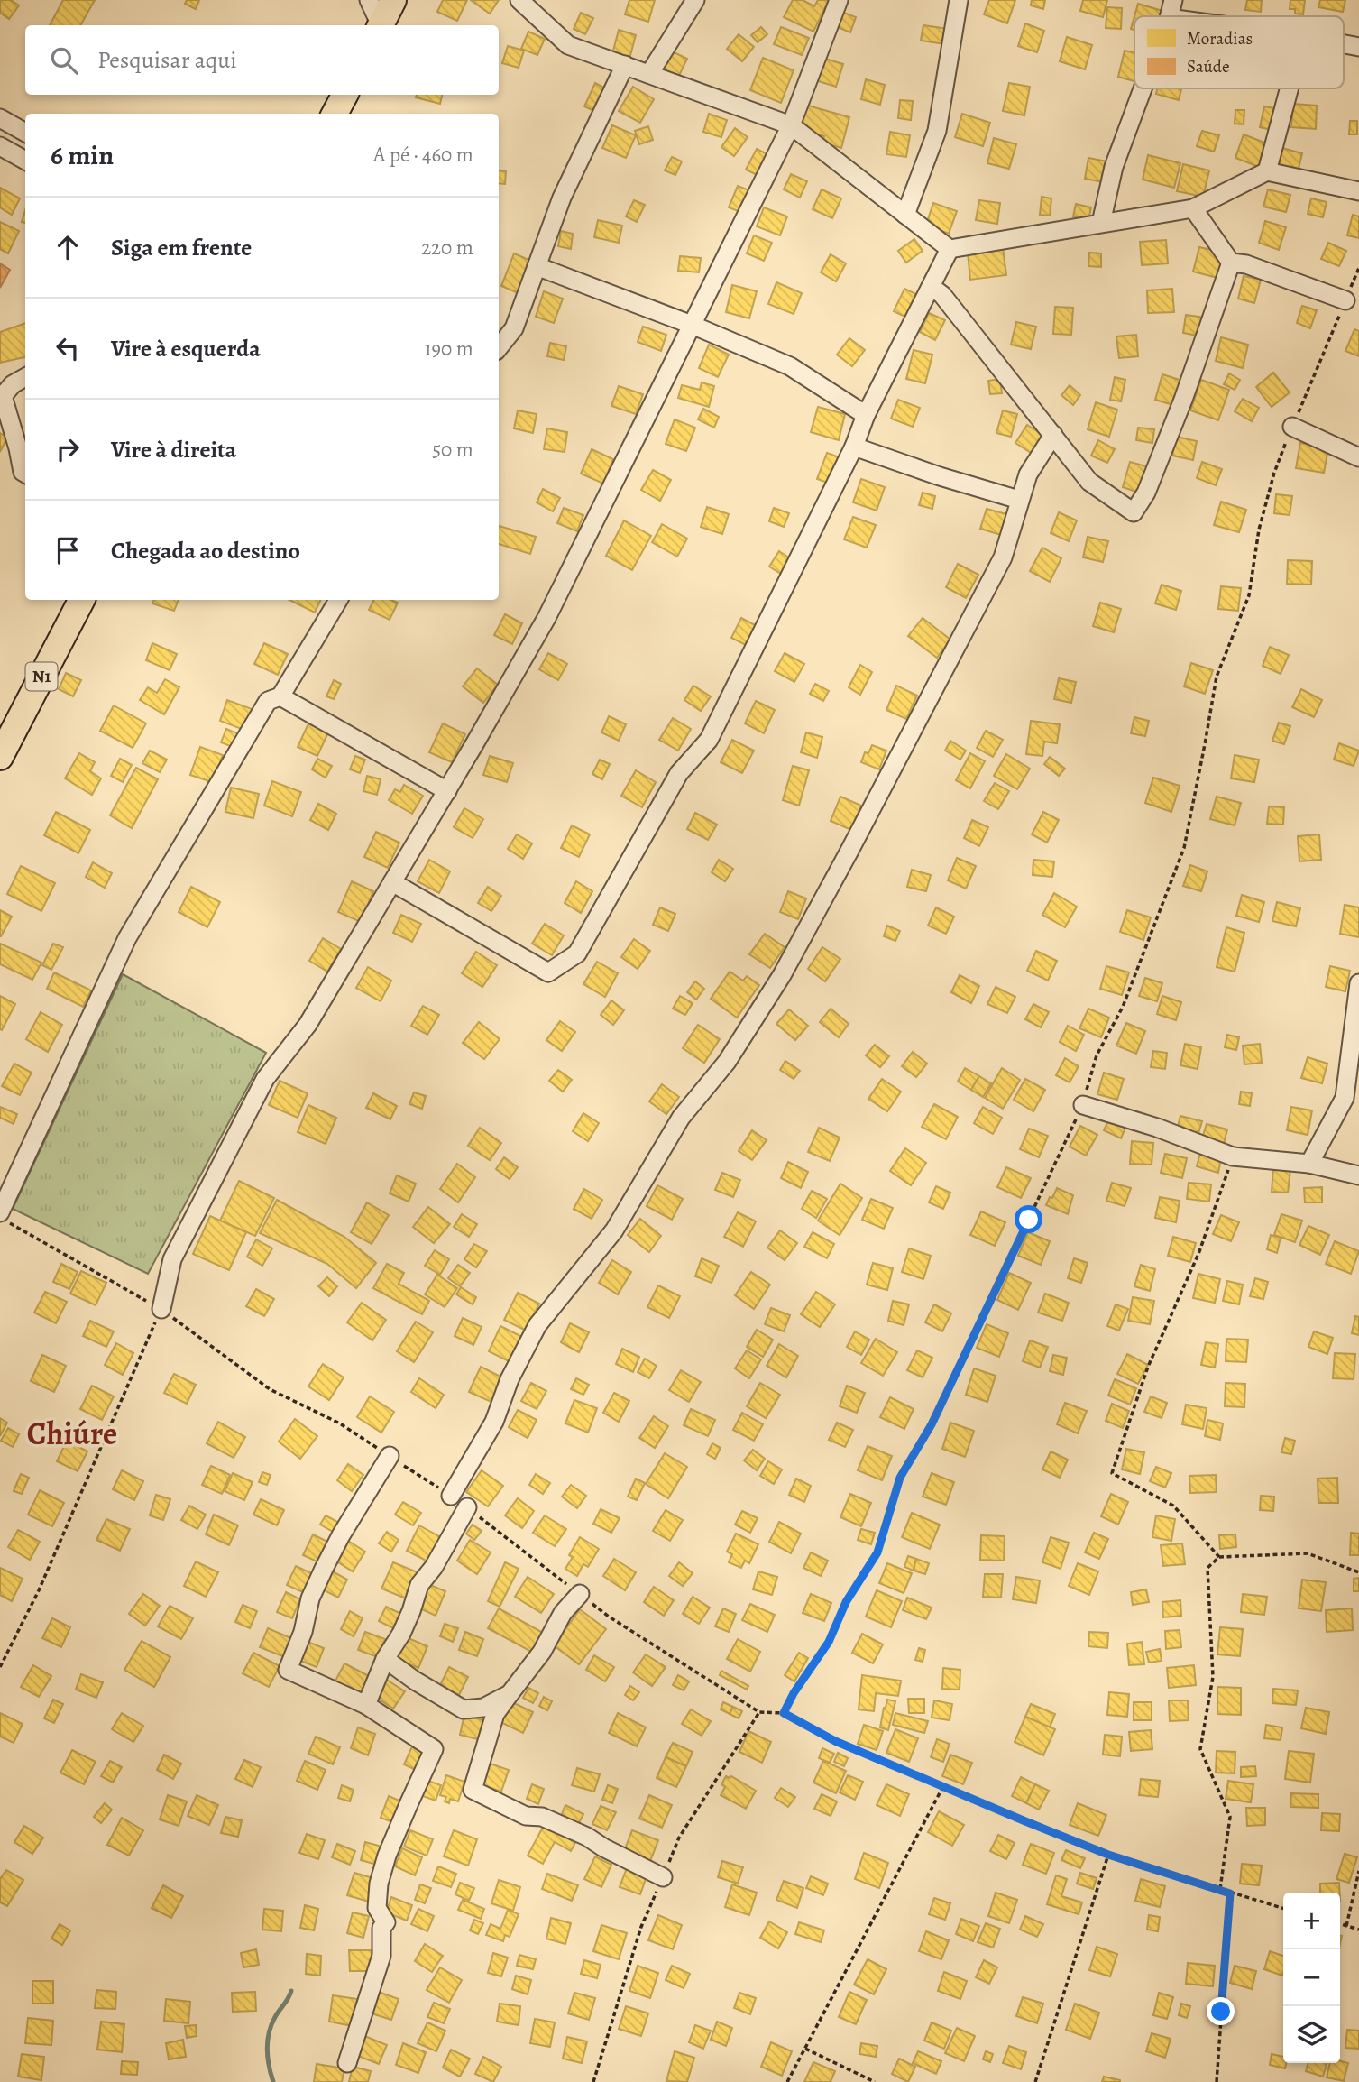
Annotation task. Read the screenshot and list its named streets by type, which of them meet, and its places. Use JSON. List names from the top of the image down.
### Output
{
  "streets": {
    "highway": ["N1"]
  },
  "districts": ["Chiúre"],
  "legend": ["Moradias", "Saúde"],
  "page": {
    "search": "Pesquisar aqui",
    "heading": ["6 min", "A pé · 460 m"],
    "list": [
      ["Siga em frente", "220 m"],
      ["Vire à esquerda", "190 m"],
      ["Vire à direita", "50 m"],
      "Chegada ao destino"
    ],
    "map_buttons": ["+", "−"]
  }
}
